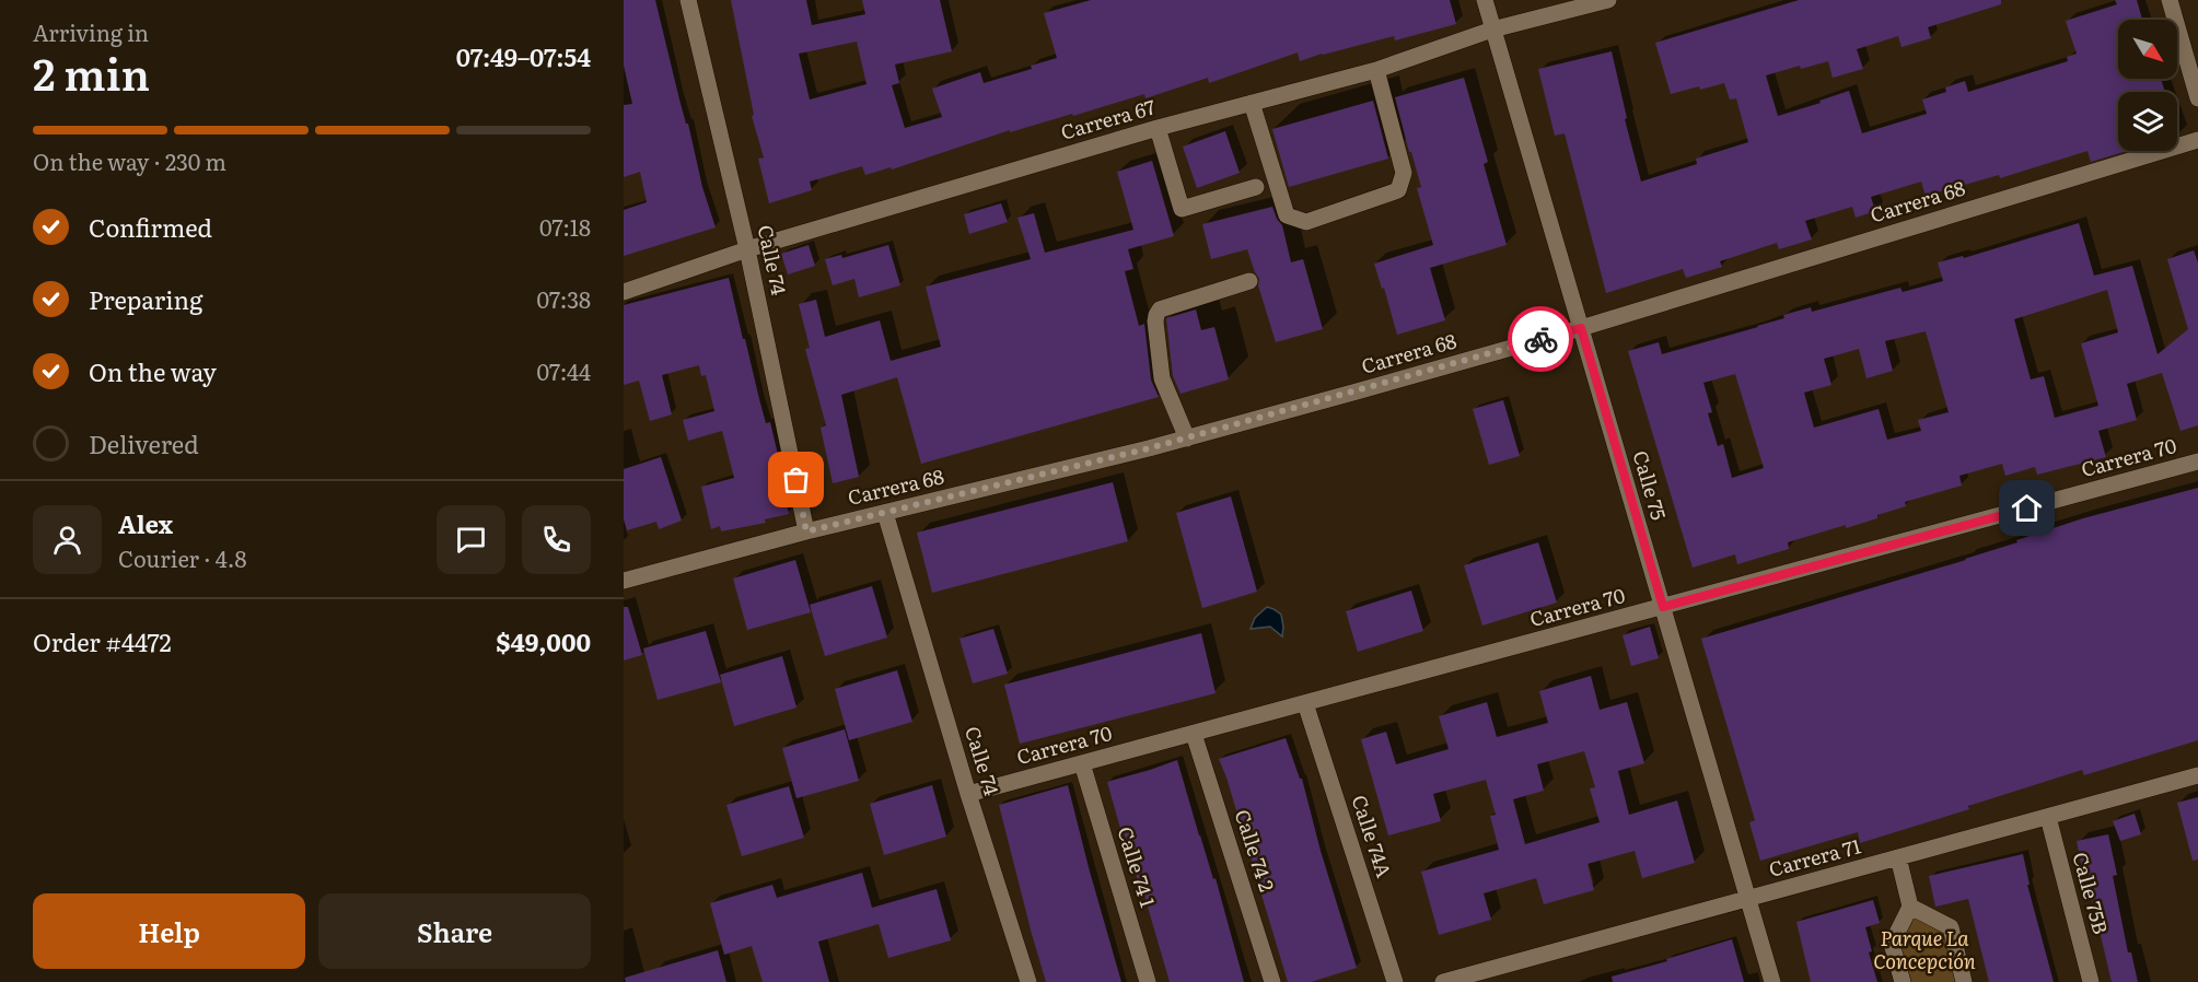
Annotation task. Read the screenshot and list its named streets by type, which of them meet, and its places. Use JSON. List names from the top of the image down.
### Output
{
  "streets": {
    "street": [
      "Carrera 67",
      "Carrera 68",
      "Calle 74",
      "Carrera 70",
      "Calle 75",
      "Calle 74A",
      "Calle 74 2",
      "Carrera 71",
      "Calle 74 1",
      "Calle 75B"
    ]
  },
  "crossings": [
    ["Carrera 67", "Calle 74"],
    ["Carrera 67", "Calle 75"],
    ["Carrera 68", "Calle 74"],
    ["Carrera 68", "Calle 75"],
    ["Calle 74", "Carrera 70"],
    ["Carrera 70", "Calle 75"],
    ["Carrera 70", "Calle 74A"],
    ["Carrera 70", "Calle 74 2"],
    ["Carrera 70", "Calle 74 1"],
    ["Calle 75", "Carrera 71"],
    ["Carrera 71", "Calle 75B"]
  ],
  "parks": ["Parque La Concepción"],
  "north": "bottom right",
  "page": {
    "heading": ["2 min", "Arriving in", "07:49–07:54"],
    "panel": [
      "Alex",
      "Courier · 4.8",
      "Order #4472",
      "$49,000"
    ],
    "bar": "On the way · 230 m",
    "list": [
      ["Confirmed", "07:18"],
      ["Preparing", "07:38"],
      ["On the way", "07:44"],
      "Delivered"
    ],
    "buttons": ["Help", "Share"]
  }
}
